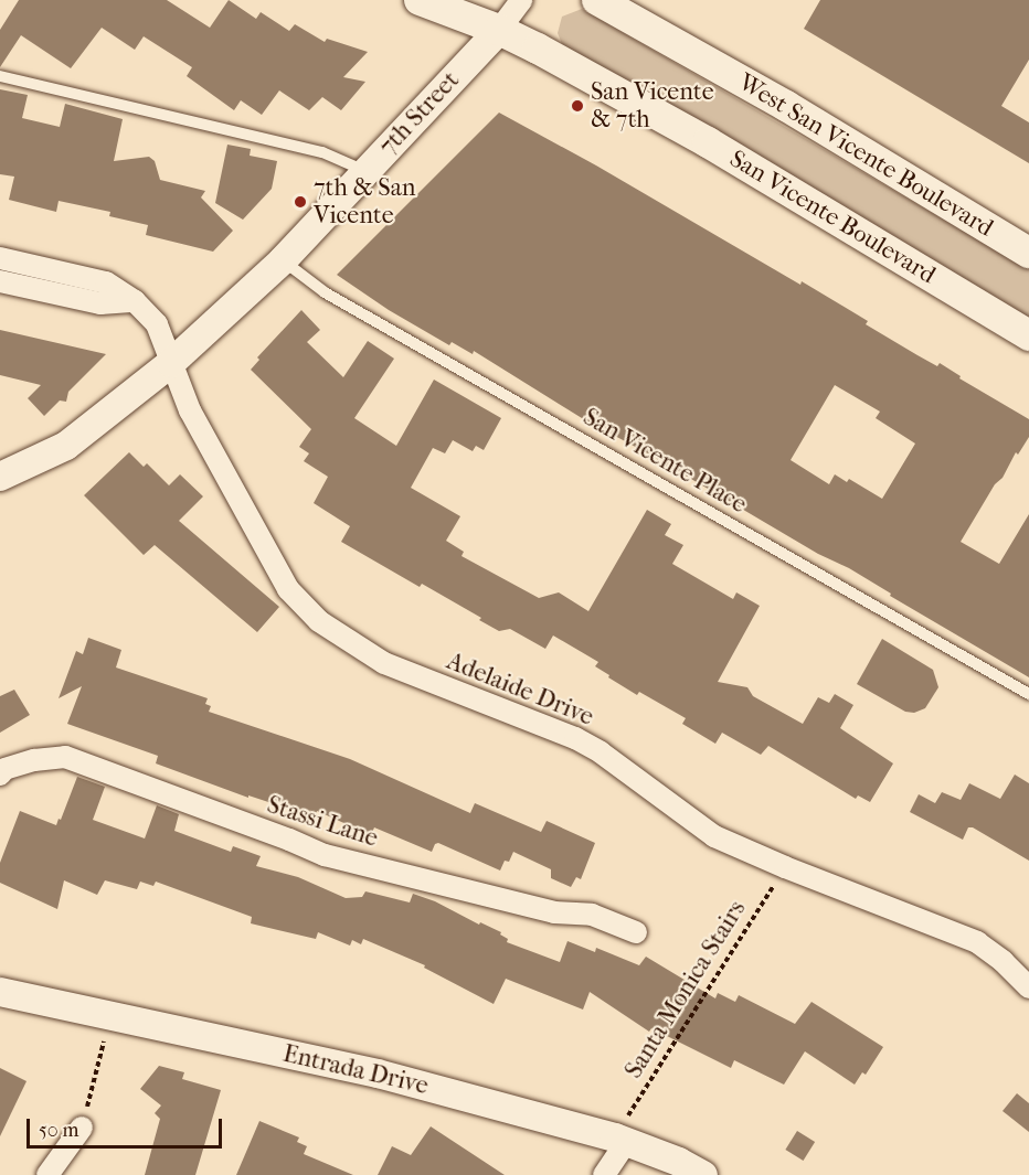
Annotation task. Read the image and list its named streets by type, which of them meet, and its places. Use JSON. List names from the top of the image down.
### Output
{
  "streets": {
    "main road": ["West San Vicente Boulevard", "San Vicente Boulevard"],
    "street": [
      "7th Street",
      "Adelaide Drive",
      "Stassi Lane",
      "Entrada Drive"
    ],
    "lane": ["San Vicente Place"],
    "path": ["Santa Monica Stairs"]
  },
  "crossings": [
    ["7th Street", "San Vicente Boulevard"],
    ["7th Street", "San Vicente Place"],
    ["7th Street", "Adelaide Drive"]
  ],
  "places": ["San Vicente & 7th", "7th & San Vicente"],
  "scale_bar": "50 m"
}
